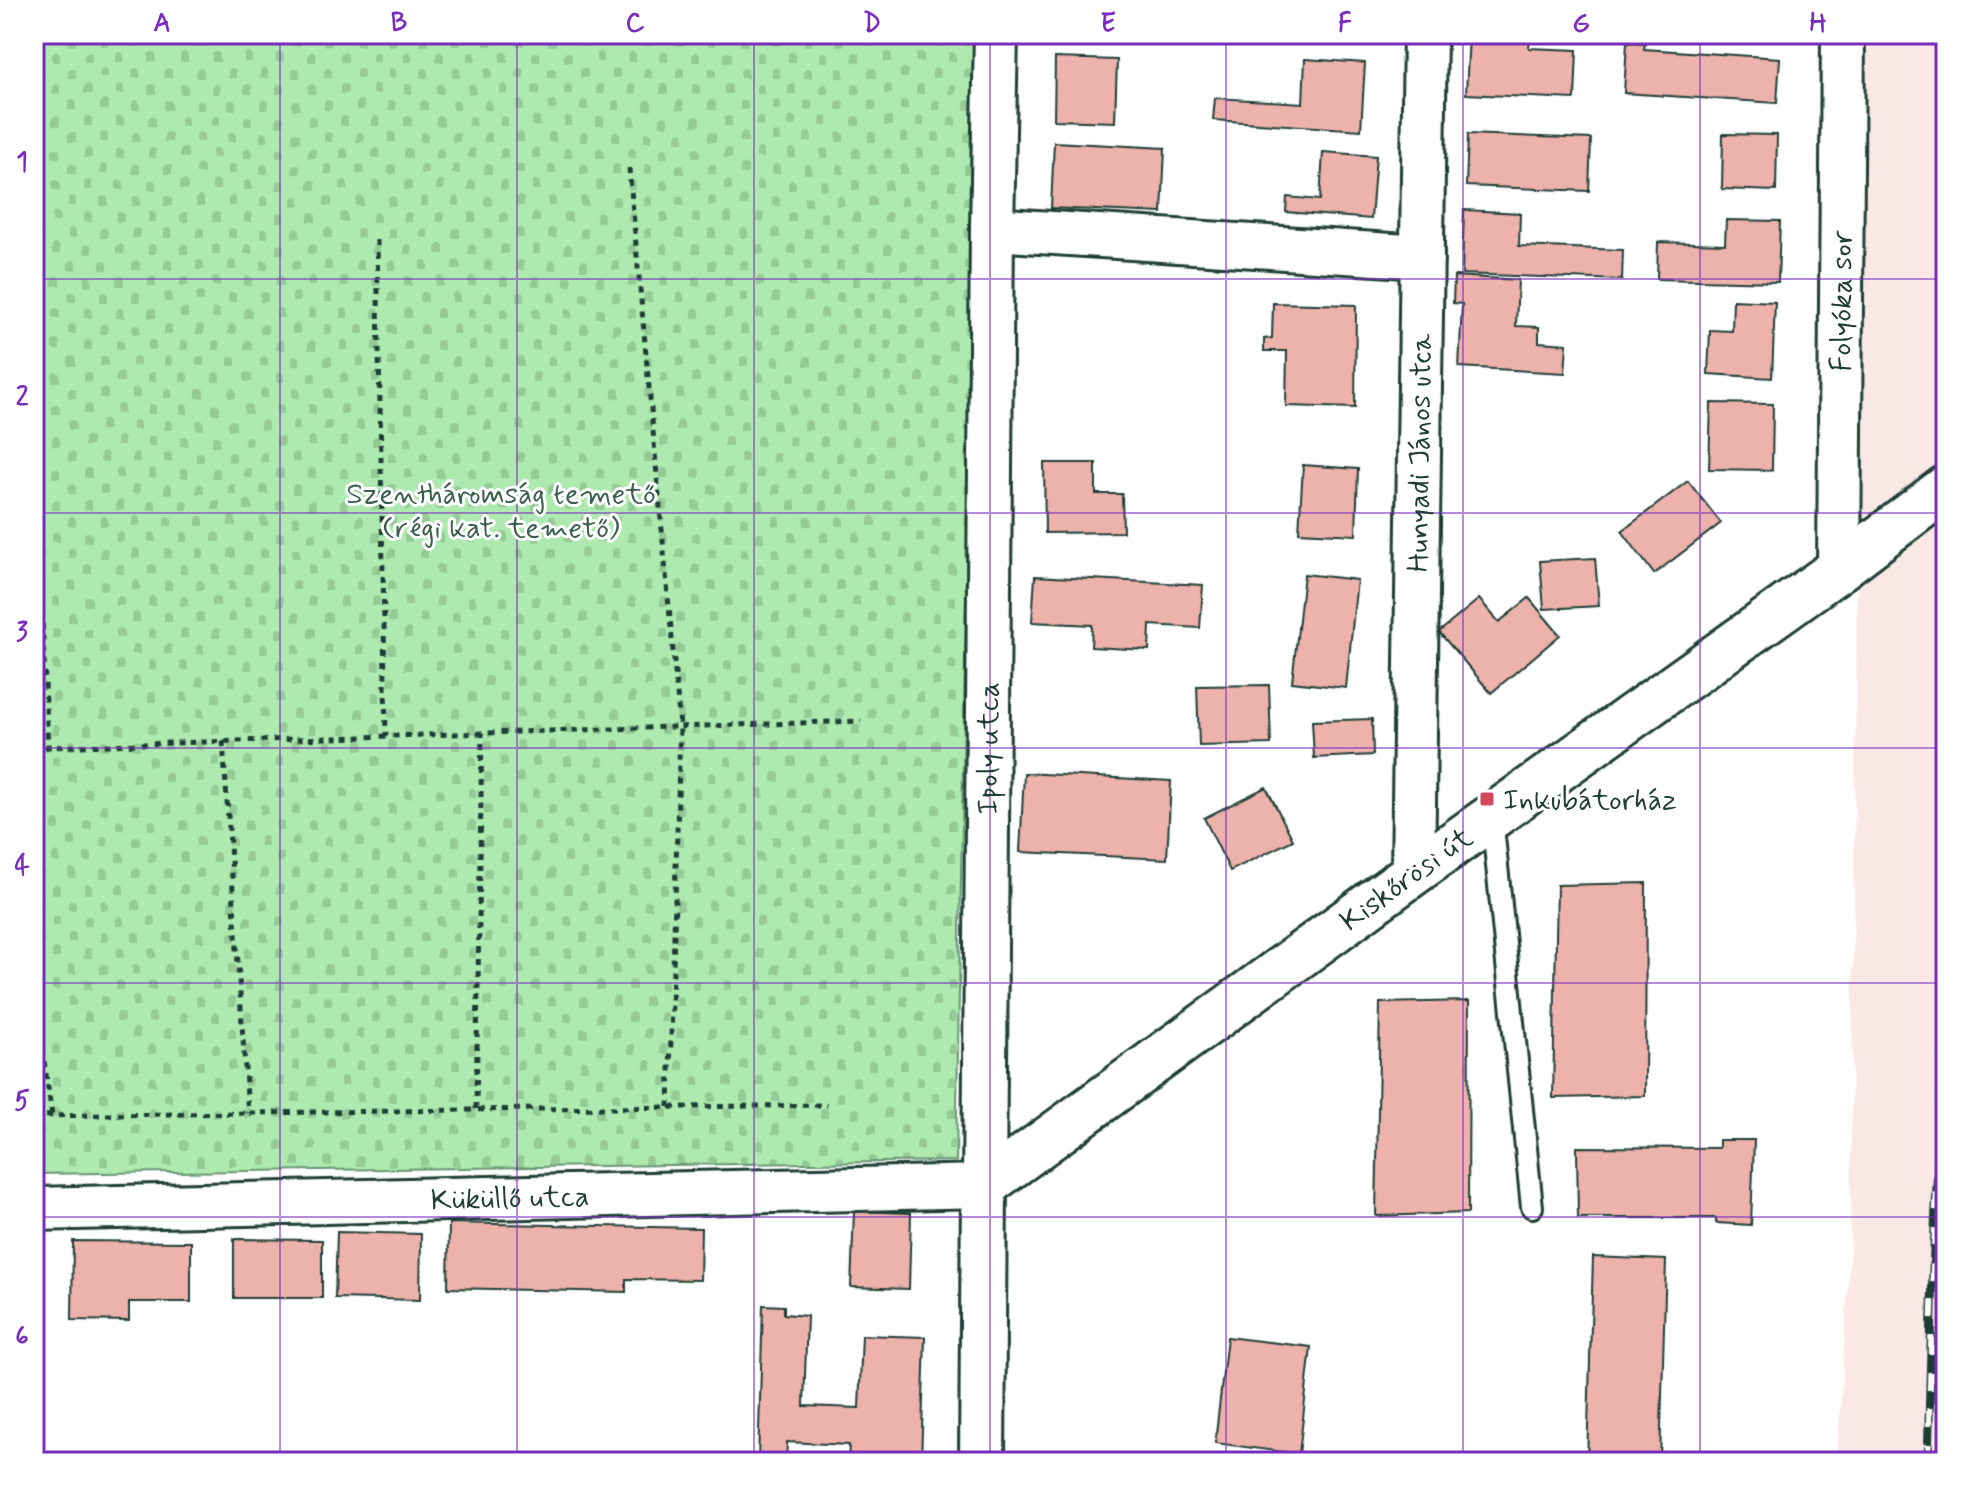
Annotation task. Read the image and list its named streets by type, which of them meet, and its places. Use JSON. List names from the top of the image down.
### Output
{
  "streets": {
    "street": [
      "Folyóka sor",
      "Hunyadi János utca",
      "Ipoly utca",
      "Kiskőrösi út",
      "Küküllő utca"
    ]
  },
  "crossings": [
    ["Folyóka sor", "Kiskőrösi út"],
    ["Hunyadi János utca", "Kiskőrösi út"],
    ["Ipoly utca", "Kiskőrösi út"],
    ["Ipoly utca", "Küküllő utca"],
    ["Kiskőrösi út", "Küküllő utca"]
  ],
  "parks": ["Szentháromság temető (régi kat. temető)"],
  "places": {
    "transit": ["Inkubátorház"]
  },
  "grid": {
    "columns": [
      "A",
      "B",
      "C",
      "D",
      "E",
      "F",
      "G",
      "H"
    ],
    "rows": [
      "1",
      "2",
      "3",
      "4",
      "5",
      "6"
    ]
  }
}
